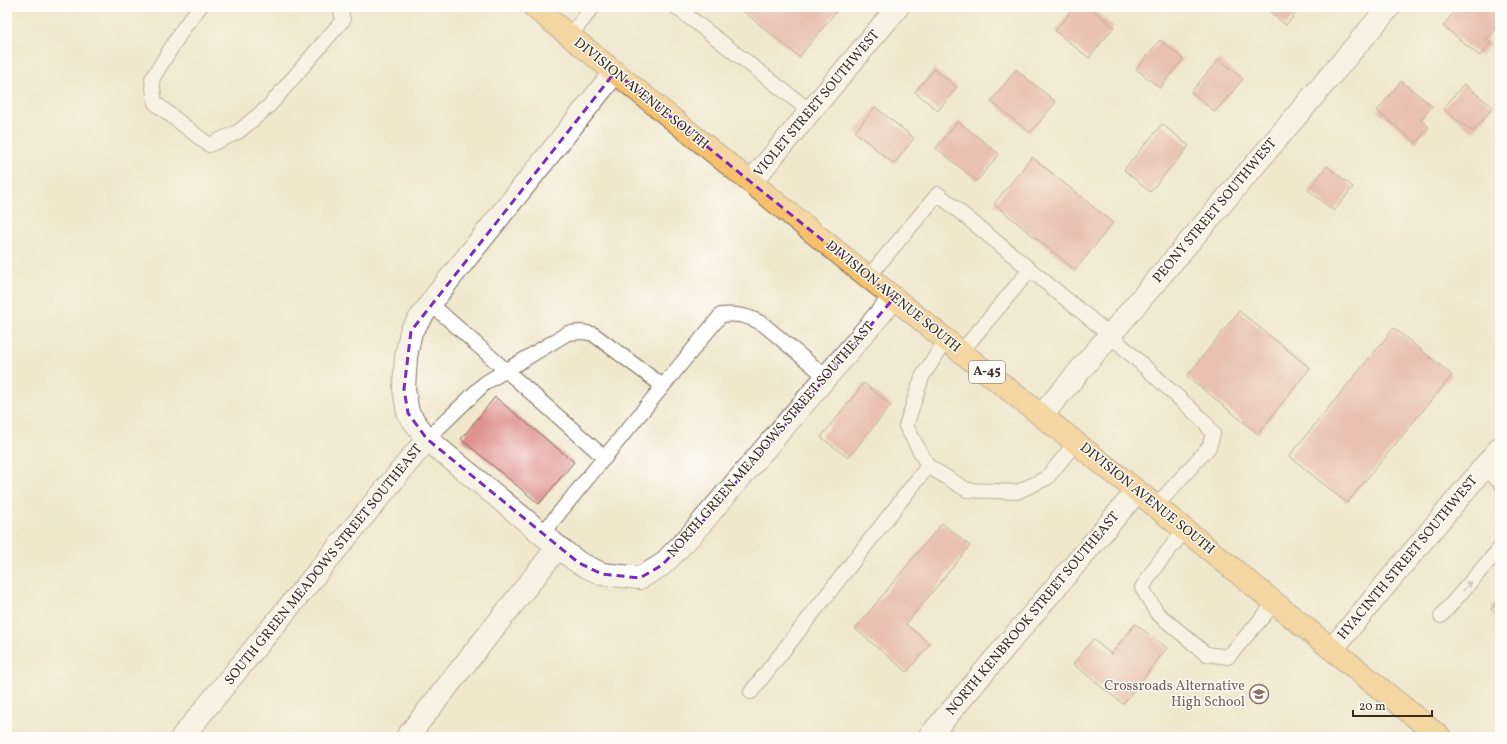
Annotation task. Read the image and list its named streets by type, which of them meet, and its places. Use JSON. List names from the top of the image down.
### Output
{
  "streets": {
    "main road": ["DIVISION AVENUE SOUTH", "A-45"],
    "street": [
      "VIOLET STREET SOUTHWEST",
      "PEONY STREET SOUTHWEST",
      "NORTH GREEN MEADOWS STREET SOUTHEAST",
      "HYACINTH STREET SOUTHWEST",
      "SOUTH GREEN MEADOWS STREET SOUTHEAST",
      "NORTH KENBROOK STREET SOUTHEAST"
    ]
  },
  "crossings": [
    ["DIVISION AVENUE SOUTH", "VIOLET STREET SOUTHWEST"],
    ["DIVISION AVENUE SOUTH", "PEONY STREET SOUTHWEST"],
    ["DIVISION AVENUE SOUTH", "NORTH GREEN MEADOWS STREET SOUTHEAST"],
    ["DIVISION AVENUE SOUTH", "HYACINTH STREET SOUTHWEST"],
    ["DIVISION AVENUE SOUTH", "SOUTH GREEN MEADOWS STREET SOUTHEAST"],
    ["DIVISION AVENUE SOUTH", "NORTH KENBROOK STREET SOUTHEAST"],
    ["NORTH GREEN MEADOWS STREET SOUTHEAST", "SOUTH GREEN MEADOWS STREET SOUTHEAST"]
  ],
  "places": {
    "school or university": ["Crossroads Alternative High School"]
  },
  "scale_bar": "20 m"
}
